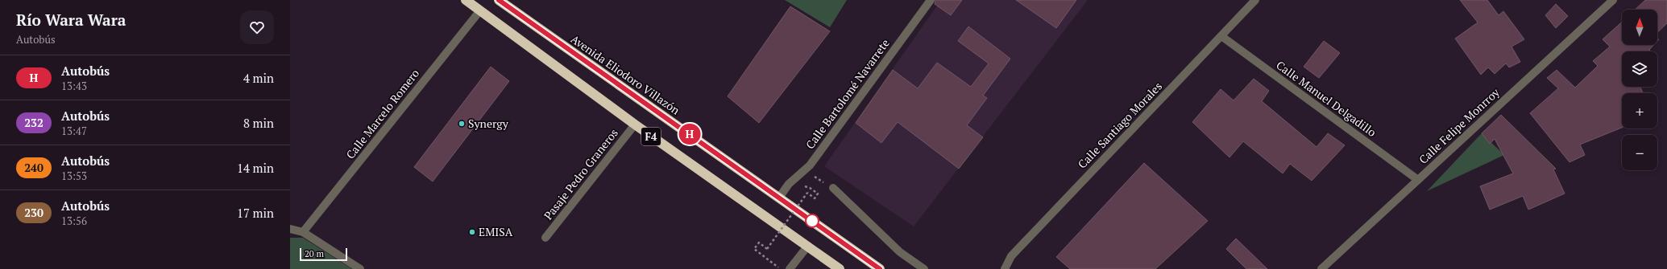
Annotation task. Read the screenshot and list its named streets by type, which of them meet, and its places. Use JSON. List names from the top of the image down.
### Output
{
  "streets": {
    "highway": ["Avenida Eliodoro Villazón", "F4"],
    "street": [
      "Calle Bartolomé Navarrete",
      "Calle Manuel Delgadillo",
      "Calle Marcelo Romero",
      "Calle Santiago Morales",
      "Calle Felipe Monrroy",
      "Pasaje Pedro Graneros"
    ]
  },
  "crossings": [
    ["Avenida Eliodoro Villazón", "Calle Bartolomé Navarrete"],
    ["Calle Manuel Delgadillo", "Calle Santiago Morales"],
    ["Calle Manuel Delgadillo", "Calle Felipe Monrroy"],
    ["Calle Marcelo Romero", "F4"],
    ["F4", "Pasaje Pedro Graneros"]
  ],
  "places": ["Synergy", "EMISA"],
  "lines": ["bus line H"],
  "scale_bar": "20 m",
  "north": "top",
  "page": {
    "heading": ["Río Wara Wara", "Autobús"],
    "on_map": "H",
    "map_buttons": ["+", "−"],
    "list": [
      {
        "mark": "H",
        "name": "Autobús",
        "note": "13:43",
        "value": "4 min"
      },
      {
        "mark": "232",
        "name": "Autobús",
        "note": "13:47",
        "value": "8 min"
      },
      {
        "mark": "240",
        "name": "Autobús",
        "note": "13:53",
        "value": "14 min"
      },
      {
        "mark": "230",
        "name": "Autobús",
        "note": "13:56",
        "value": "17 min"
      }
    ],
    "scale": "20 m"
  }
}
